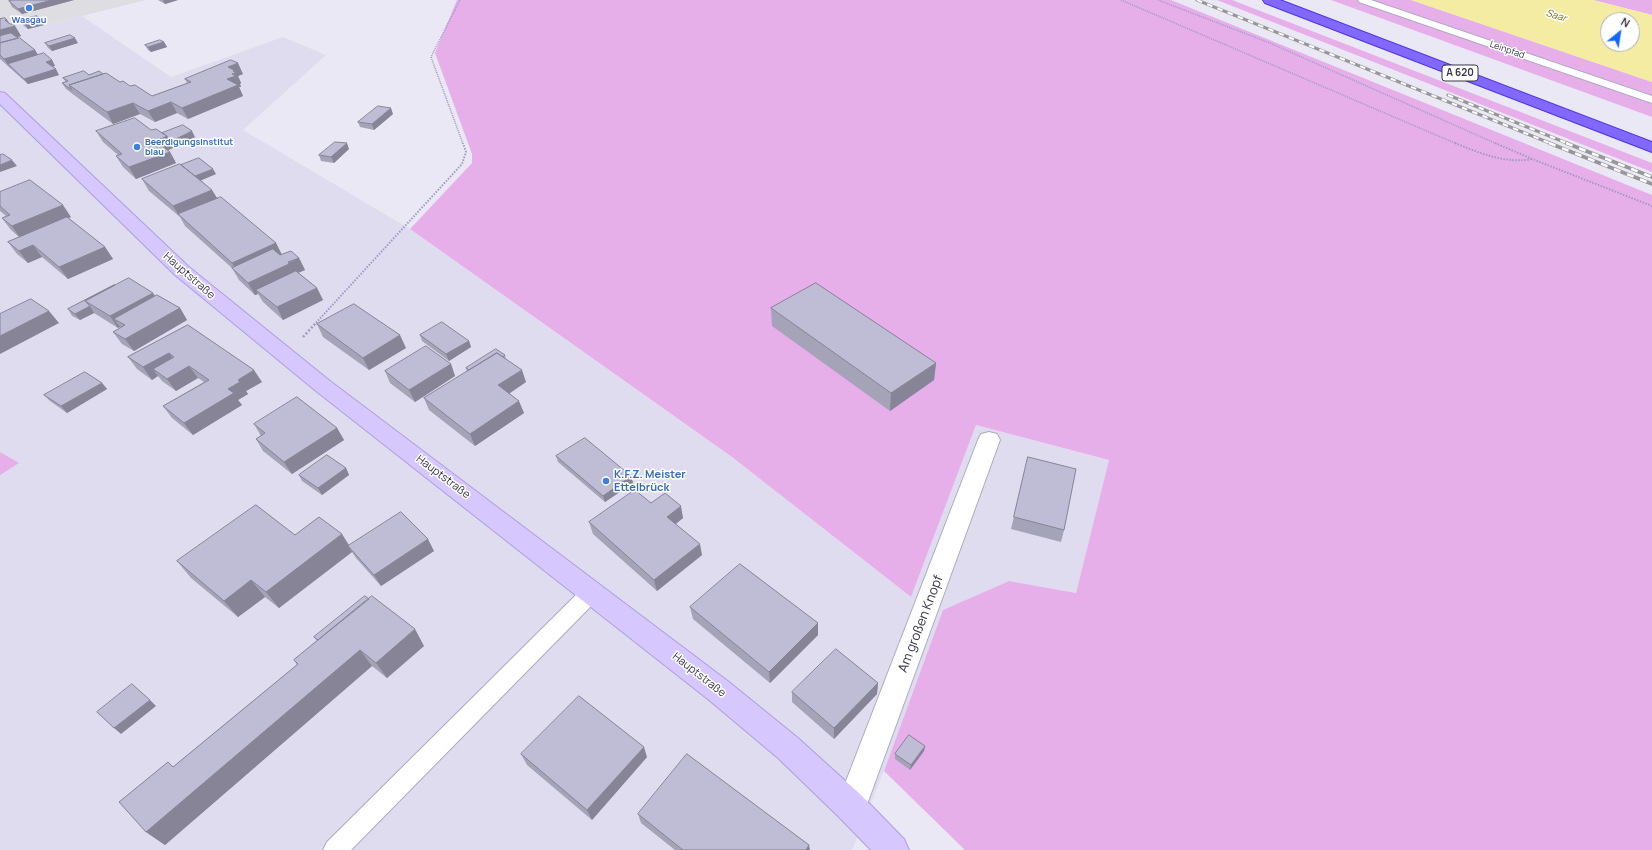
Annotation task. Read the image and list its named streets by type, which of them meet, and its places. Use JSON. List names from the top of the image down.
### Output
{
  "streets": {
    "highway": ["A 620"],
    "main road": ["Hauptstraße"],
    "street": ["Am großen Knopf"],
    "lane": ["Leinpfad"]
  },
  "crossings": [
    ["Hauptstraße", "Am großen Knopf"]
  ],
  "water": ["Saar"],
  "places": ["Wasgau", "Beerdigungsinstitut blau", "K.F.Z. Meister Ettelbrück"],
  "north": "top right"
}
